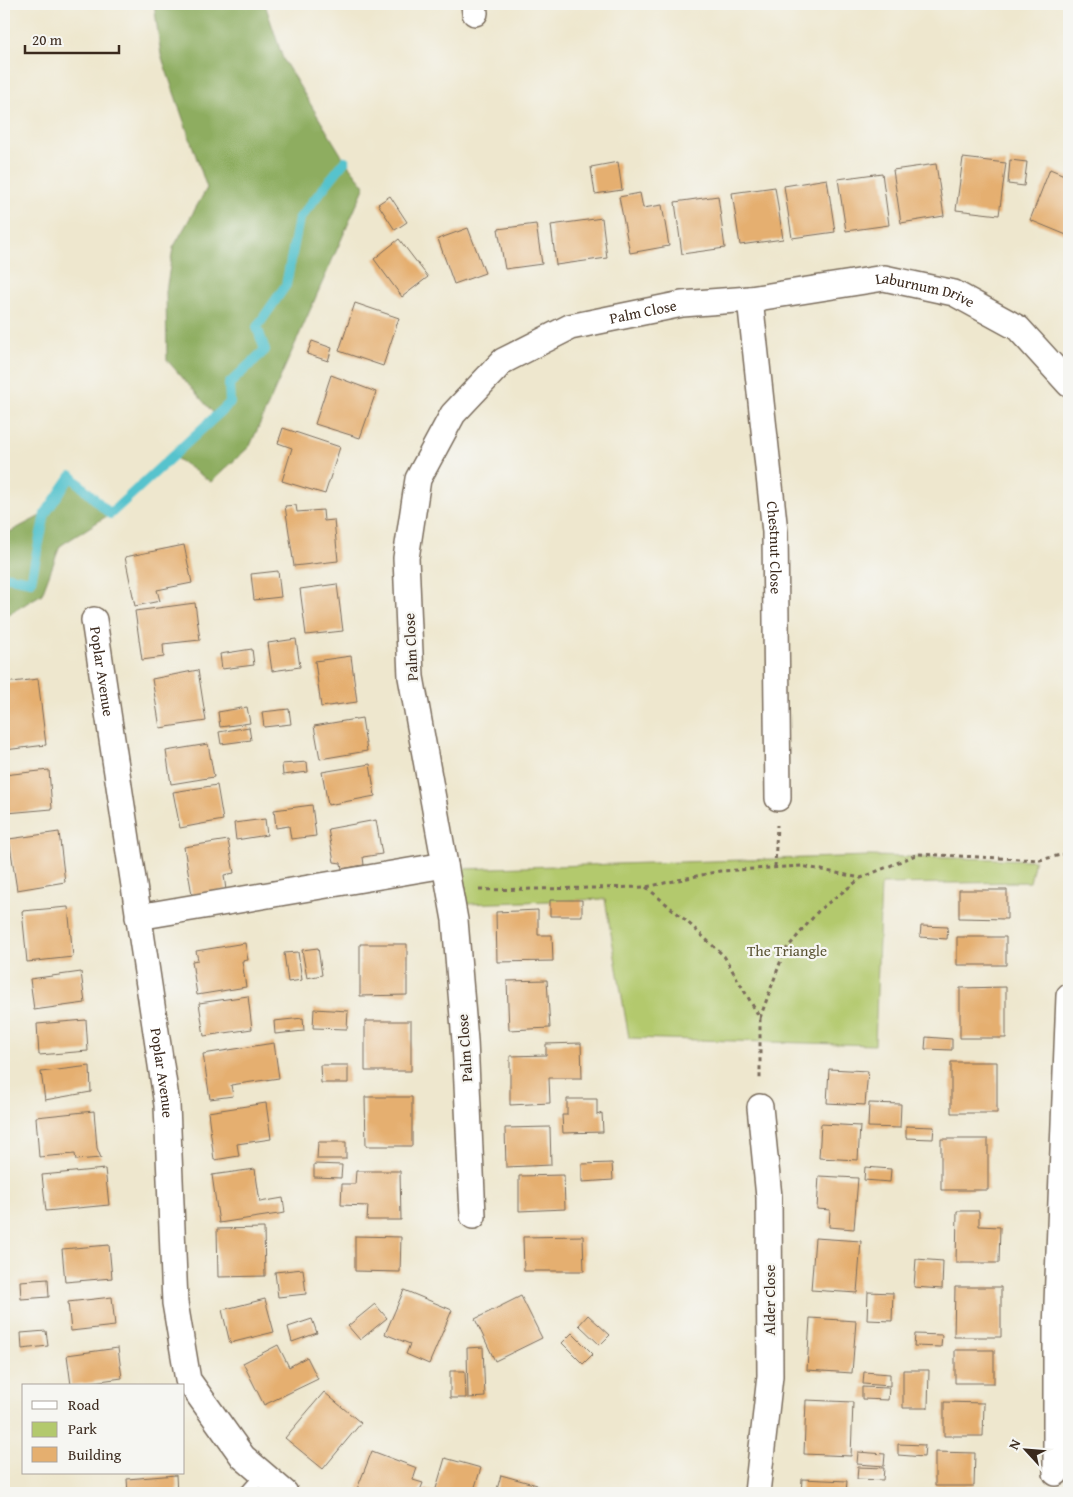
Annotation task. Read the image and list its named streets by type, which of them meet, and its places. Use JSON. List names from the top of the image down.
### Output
{
  "streets": {
    "street": [
      "Laburnum Drive",
      "Palm Close",
      "Chestnut Close",
      "Poplar Avenue",
      "Alder Close"
    ]
  },
  "crossings": [
    ["Laburnum Drive", "Palm Close"],
    ["Laburnum Drive", "Chestnut Close"],
    ["Palm Close", "Chestnut Close"]
  ],
  "parks": ["The Triangle"],
  "legend": ["Road", "Park", "Building"],
  "scale_bar": "20 m",
  "north": "top left"
}
